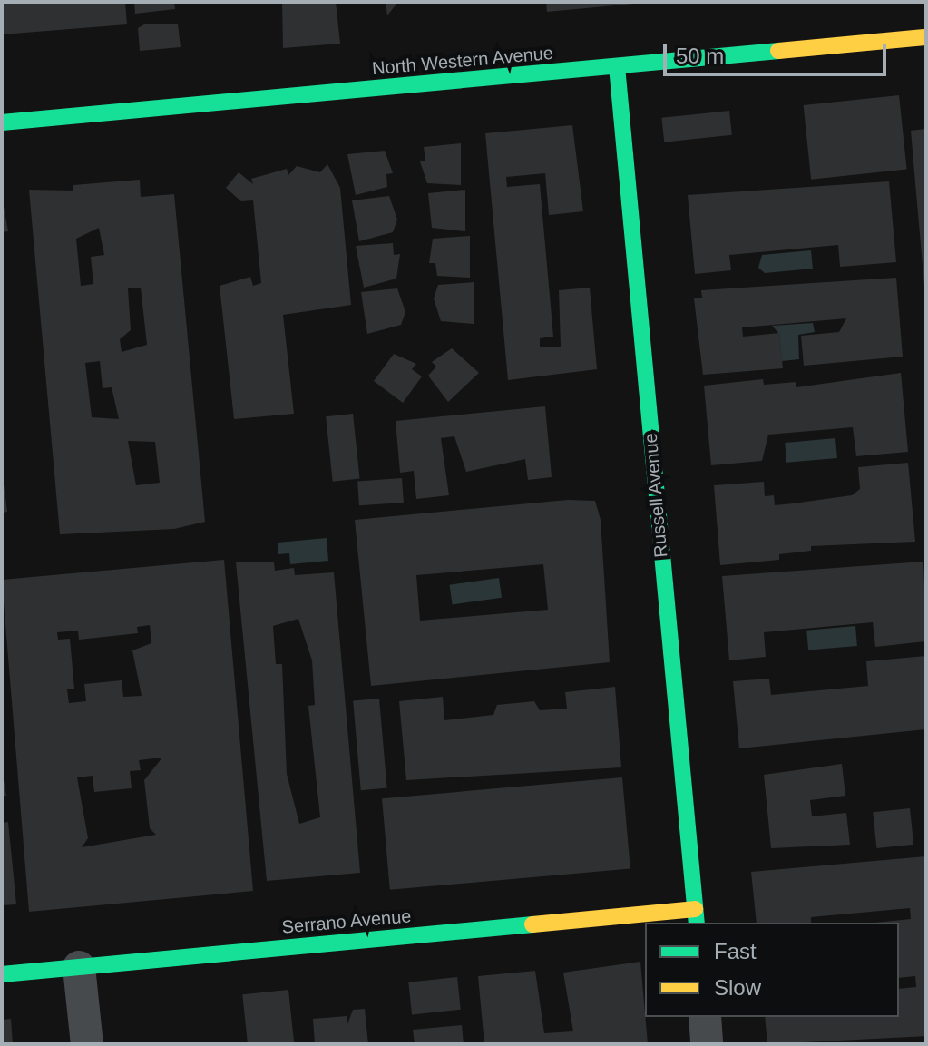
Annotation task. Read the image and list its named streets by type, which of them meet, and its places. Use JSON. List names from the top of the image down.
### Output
{
  "streets": {
    "street": ["North Western Avenue", "Russell Avenue", "Serrano Avenue"]
  },
  "crossings": [
    ["North Western Avenue", "Russell Avenue"],
    ["Russell Avenue", "Serrano Avenue"]
  ],
  "legend": ["Fast", "Slow"],
  "scale_bar": "50 m"
}
